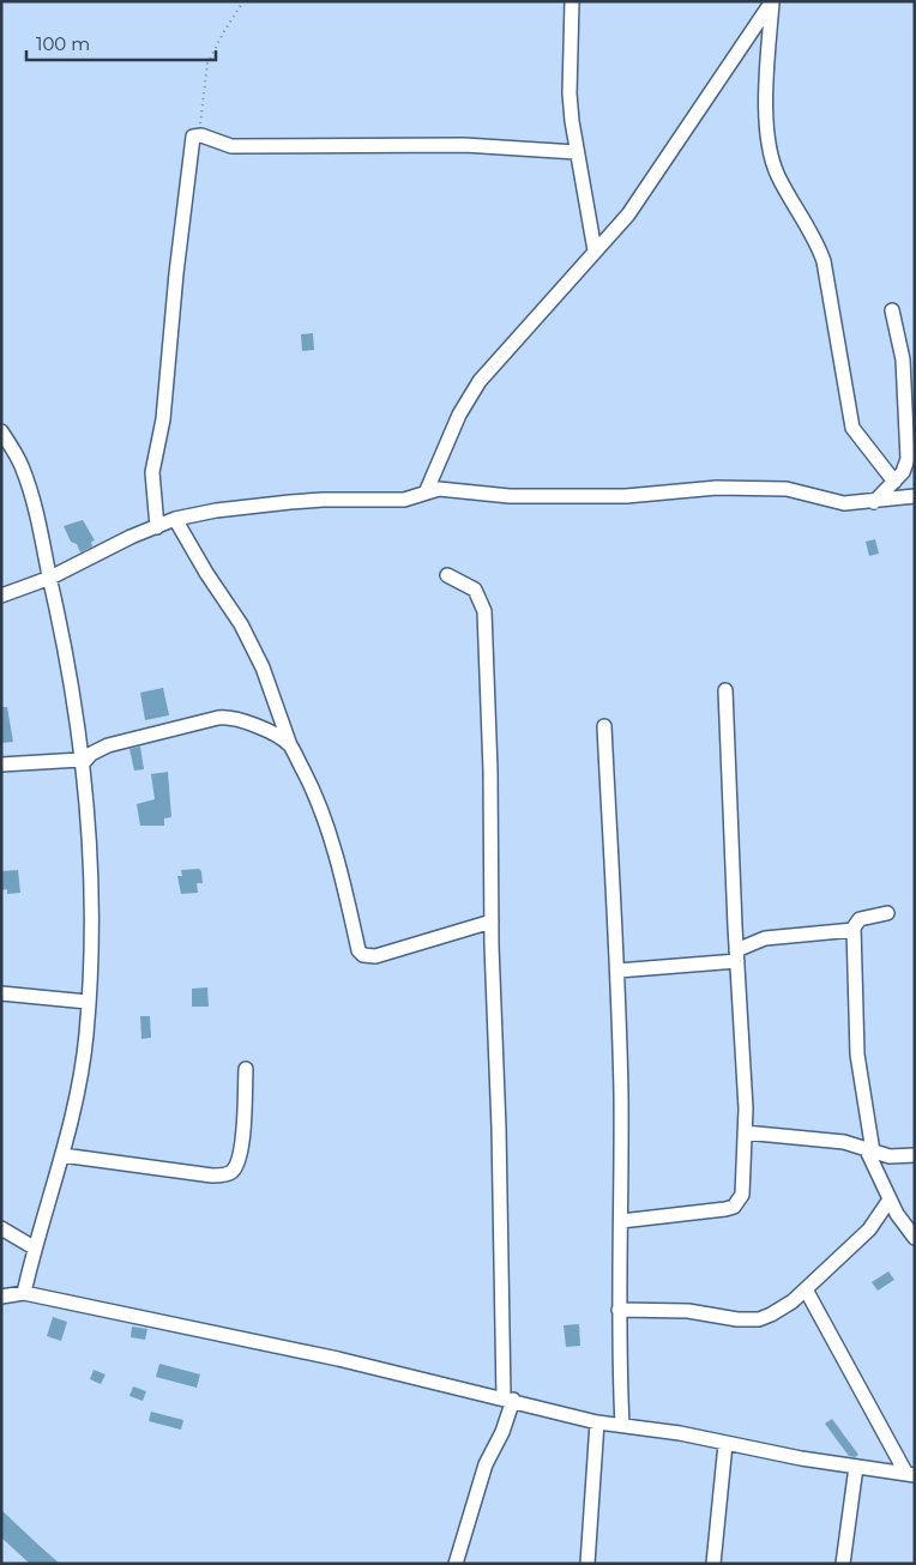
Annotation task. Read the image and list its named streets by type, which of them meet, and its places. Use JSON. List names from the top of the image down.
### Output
{
  "scale_bar": "100 m"
}
